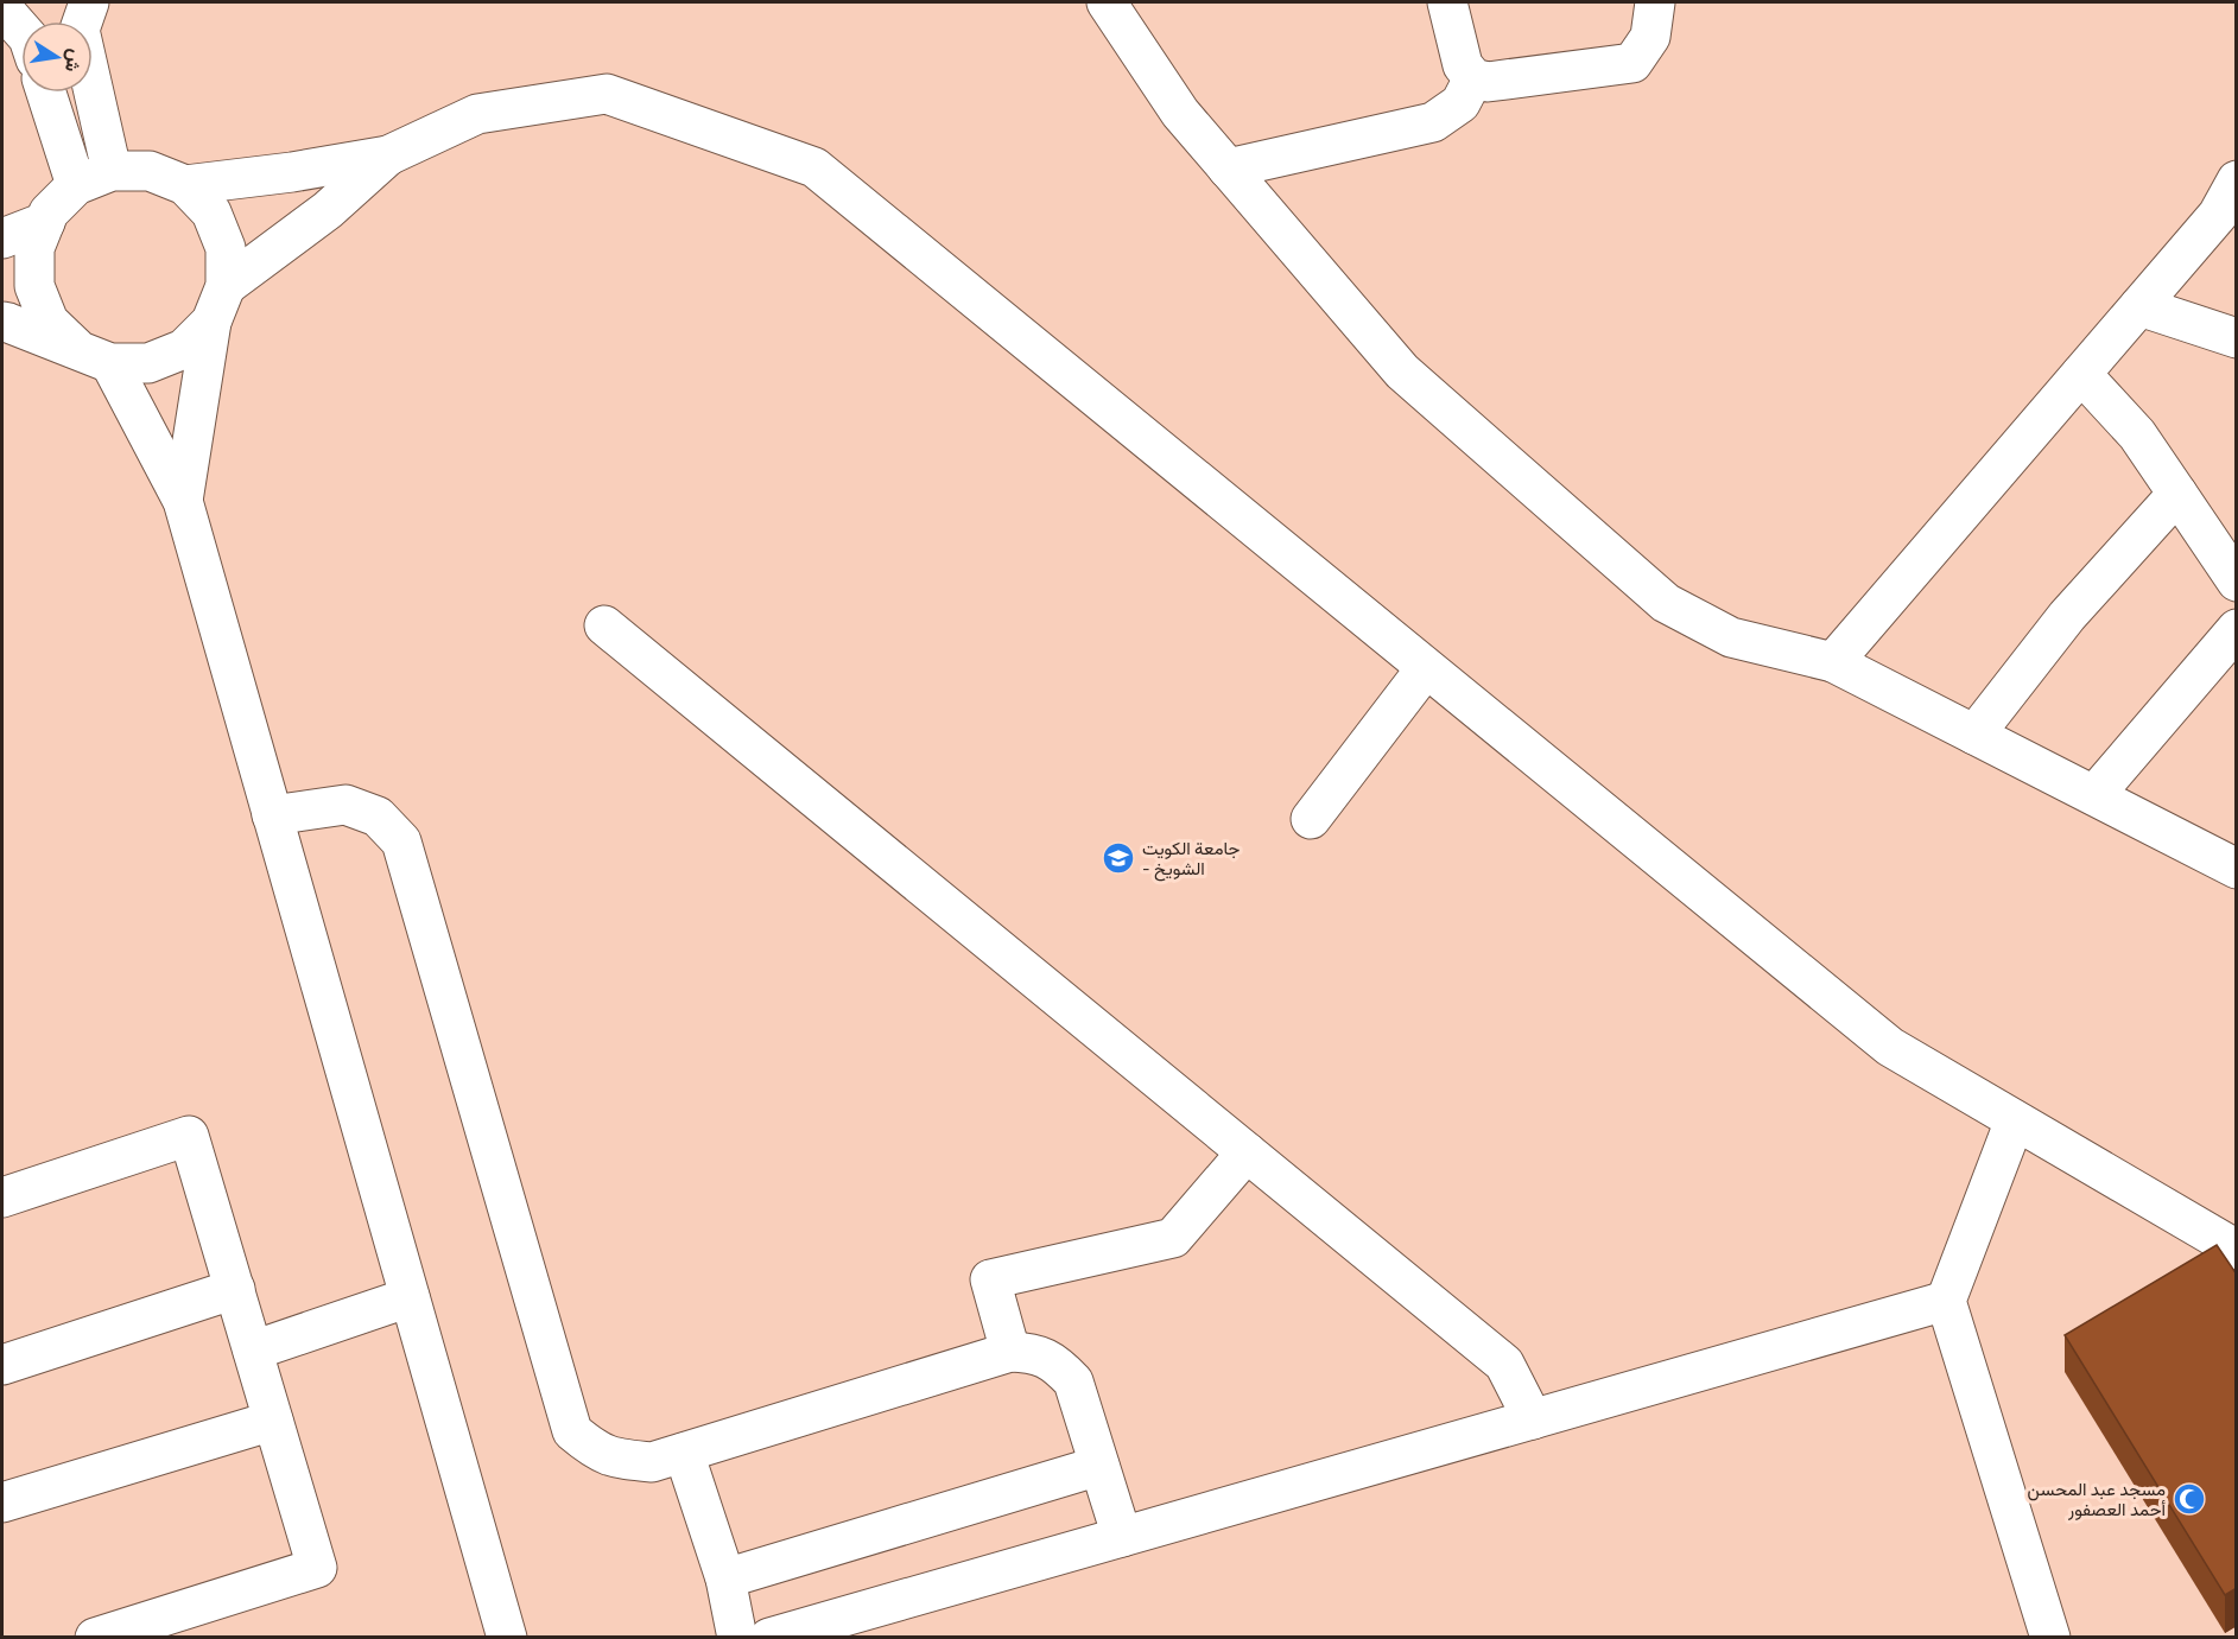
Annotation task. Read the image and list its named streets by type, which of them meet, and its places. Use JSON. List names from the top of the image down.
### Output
{
  "places": {
    "school or university": ["جامعة الكويت - الشويخ"],
    "mosque": ["مسجد عبد المحسن أحمد العصفور"]
  },
  "north": "right"
}
